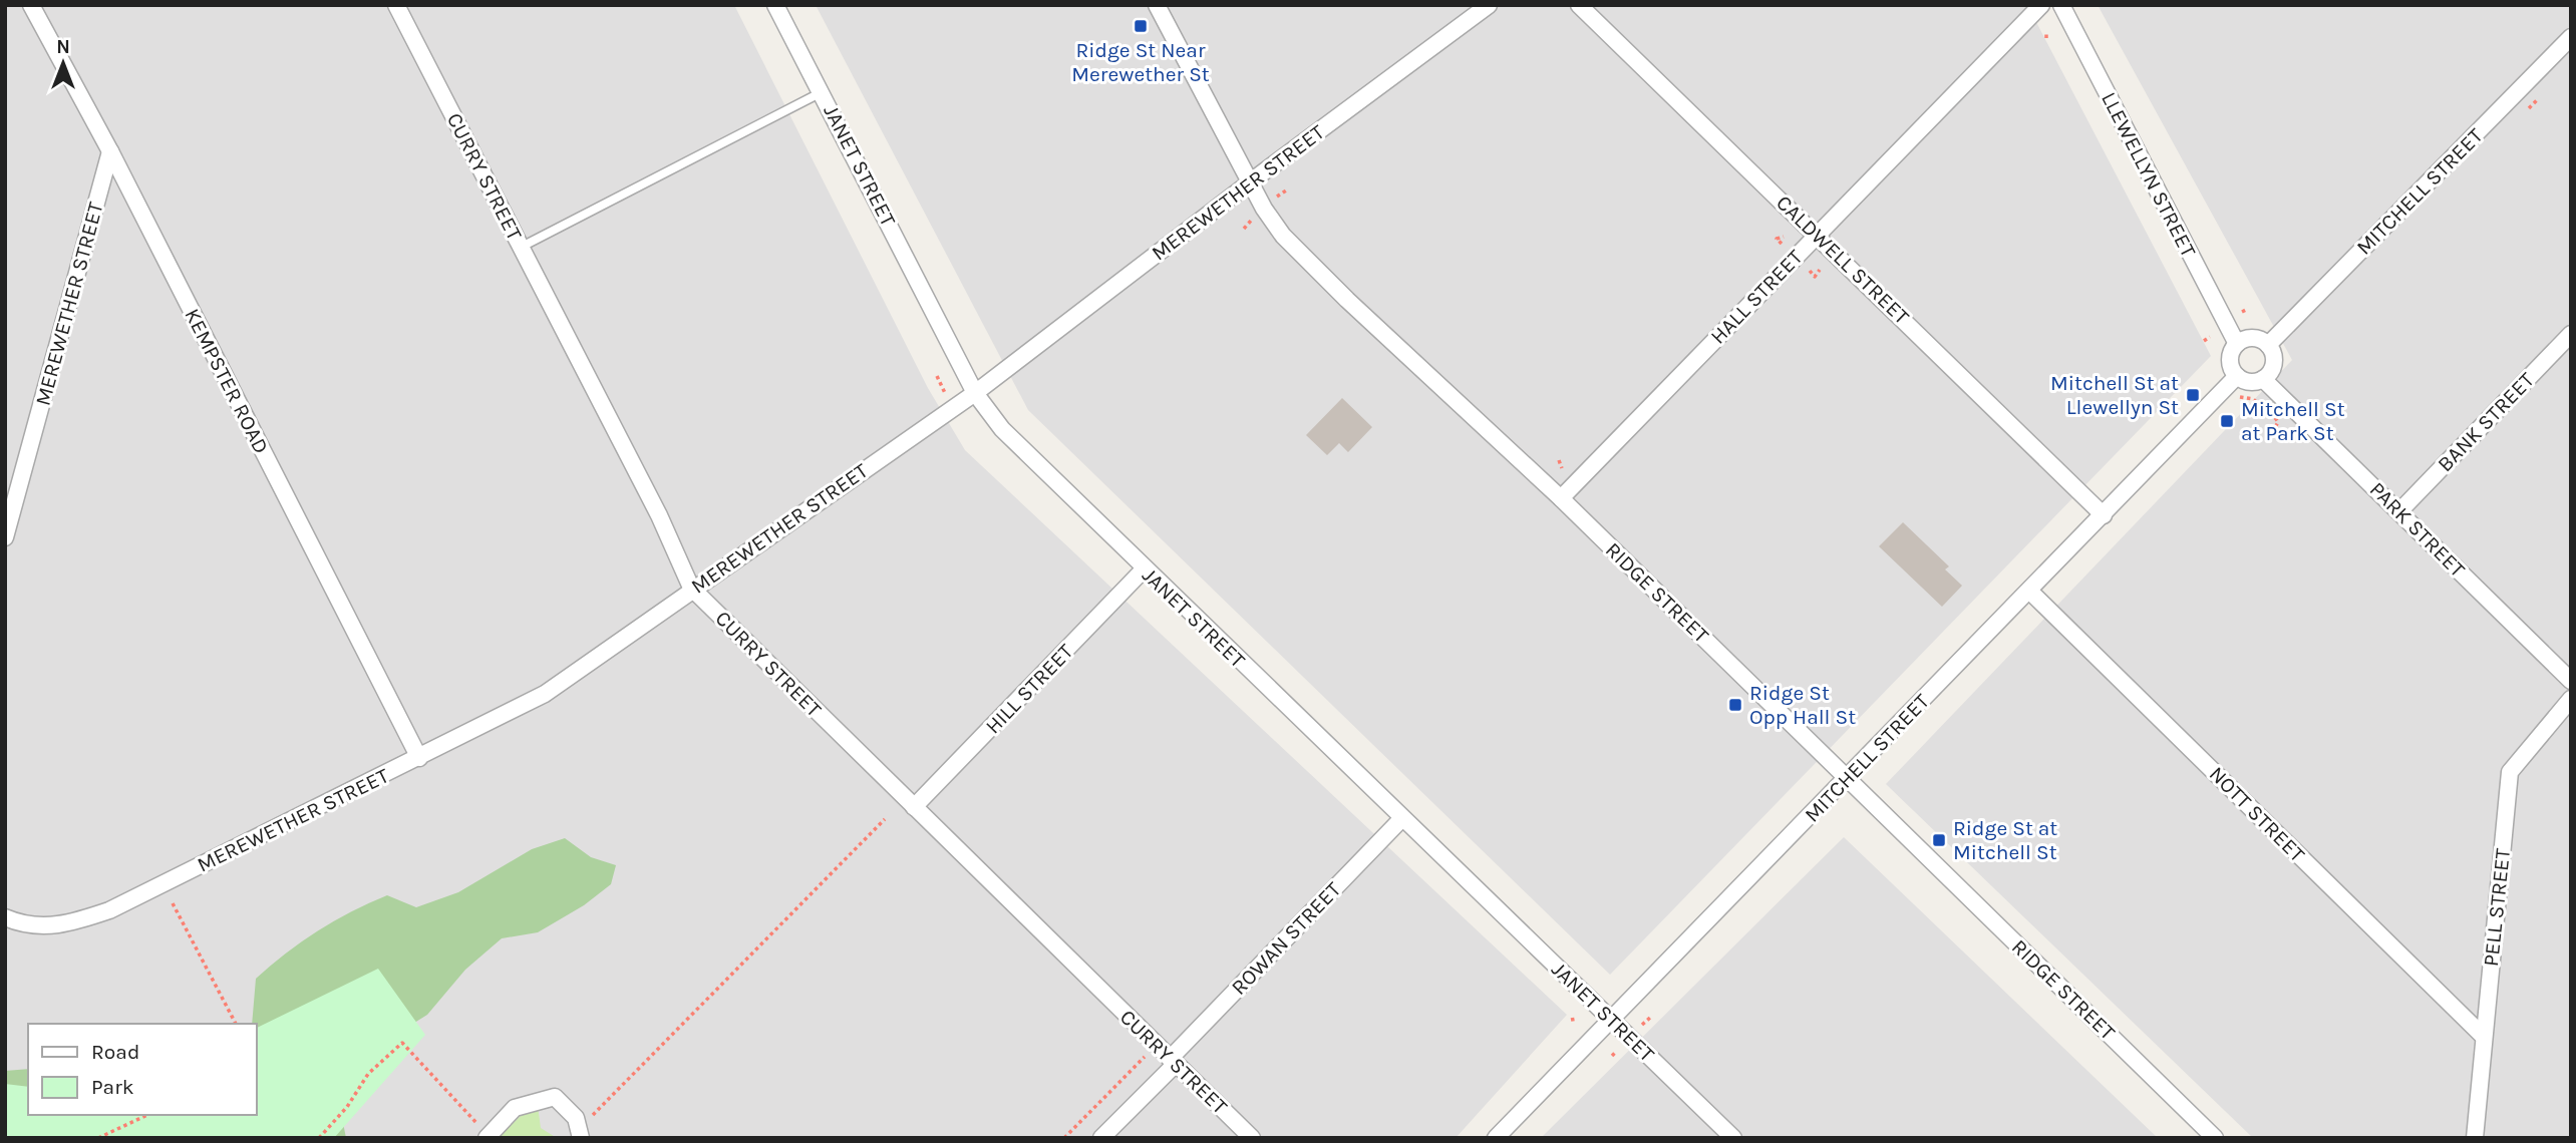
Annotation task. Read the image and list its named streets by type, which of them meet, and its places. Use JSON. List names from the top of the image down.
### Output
{
  "streets": {
    "street": [
      "JANET STREET",
      "LLEWELLYN STREET",
      "CURRY STREET",
      "MITCHELL STREET",
      "MEREWETHER STREET",
      "CALDWELL STREET",
      "HALL STREET",
      "KEMPSTER ROAD",
      "BANK STREET",
      "PARK STREET",
      "RIDGE STREET",
      "HILL STREET",
      "NOTT STREET",
      "PELL STREET",
      "ROWAN STREET"
    ]
  },
  "crossings": [
    ["JANET STREET", "MITCHELL STREET"],
    ["JANET STREET", "MEREWETHER STREET"],
    ["JANET STREET", "HILL STREET"],
    ["JANET STREET", "ROWAN STREET"],
    ["LLEWELLYN STREET", "MITCHELL STREET"],
    ["LLEWELLYN STREET", "PARK STREET"],
    ["CURRY STREET", "MEREWETHER STREET"],
    ["CURRY STREET", "HILL STREET"],
    ["CURRY STREET", "ROWAN STREET"],
    ["MITCHELL STREET", "CALDWELL STREET"],
    ["MITCHELL STREET", "PARK STREET"],
    ["MITCHELL STREET", "RIDGE STREET"],
    ["MITCHELL STREET", "NOTT STREET"],
    ["MEREWETHER STREET", "KEMPSTER ROAD"],
    ["MEREWETHER STREET", "RIDGE STREET"],
    ["CALDWELL STREET", "HALL STREET"],
    ["HALL STREET", "RIDGE STREET"],
    ["BANK STREET", "PARK STREET"],
    ["NOTT STREET", "PELL STREET"]
  ],
  "places": {
    "transit": [
      "Ridge St Near Merewether St",
      "Mitchell St at Llewellyn St",
      "Mitchell St at Park St",
      "Ridge St Opp Hall St",
      "Ridge St at Mitchell St"
    ]
  },
  "legend": ["Road", "Park"],
  "north": "top"
}
